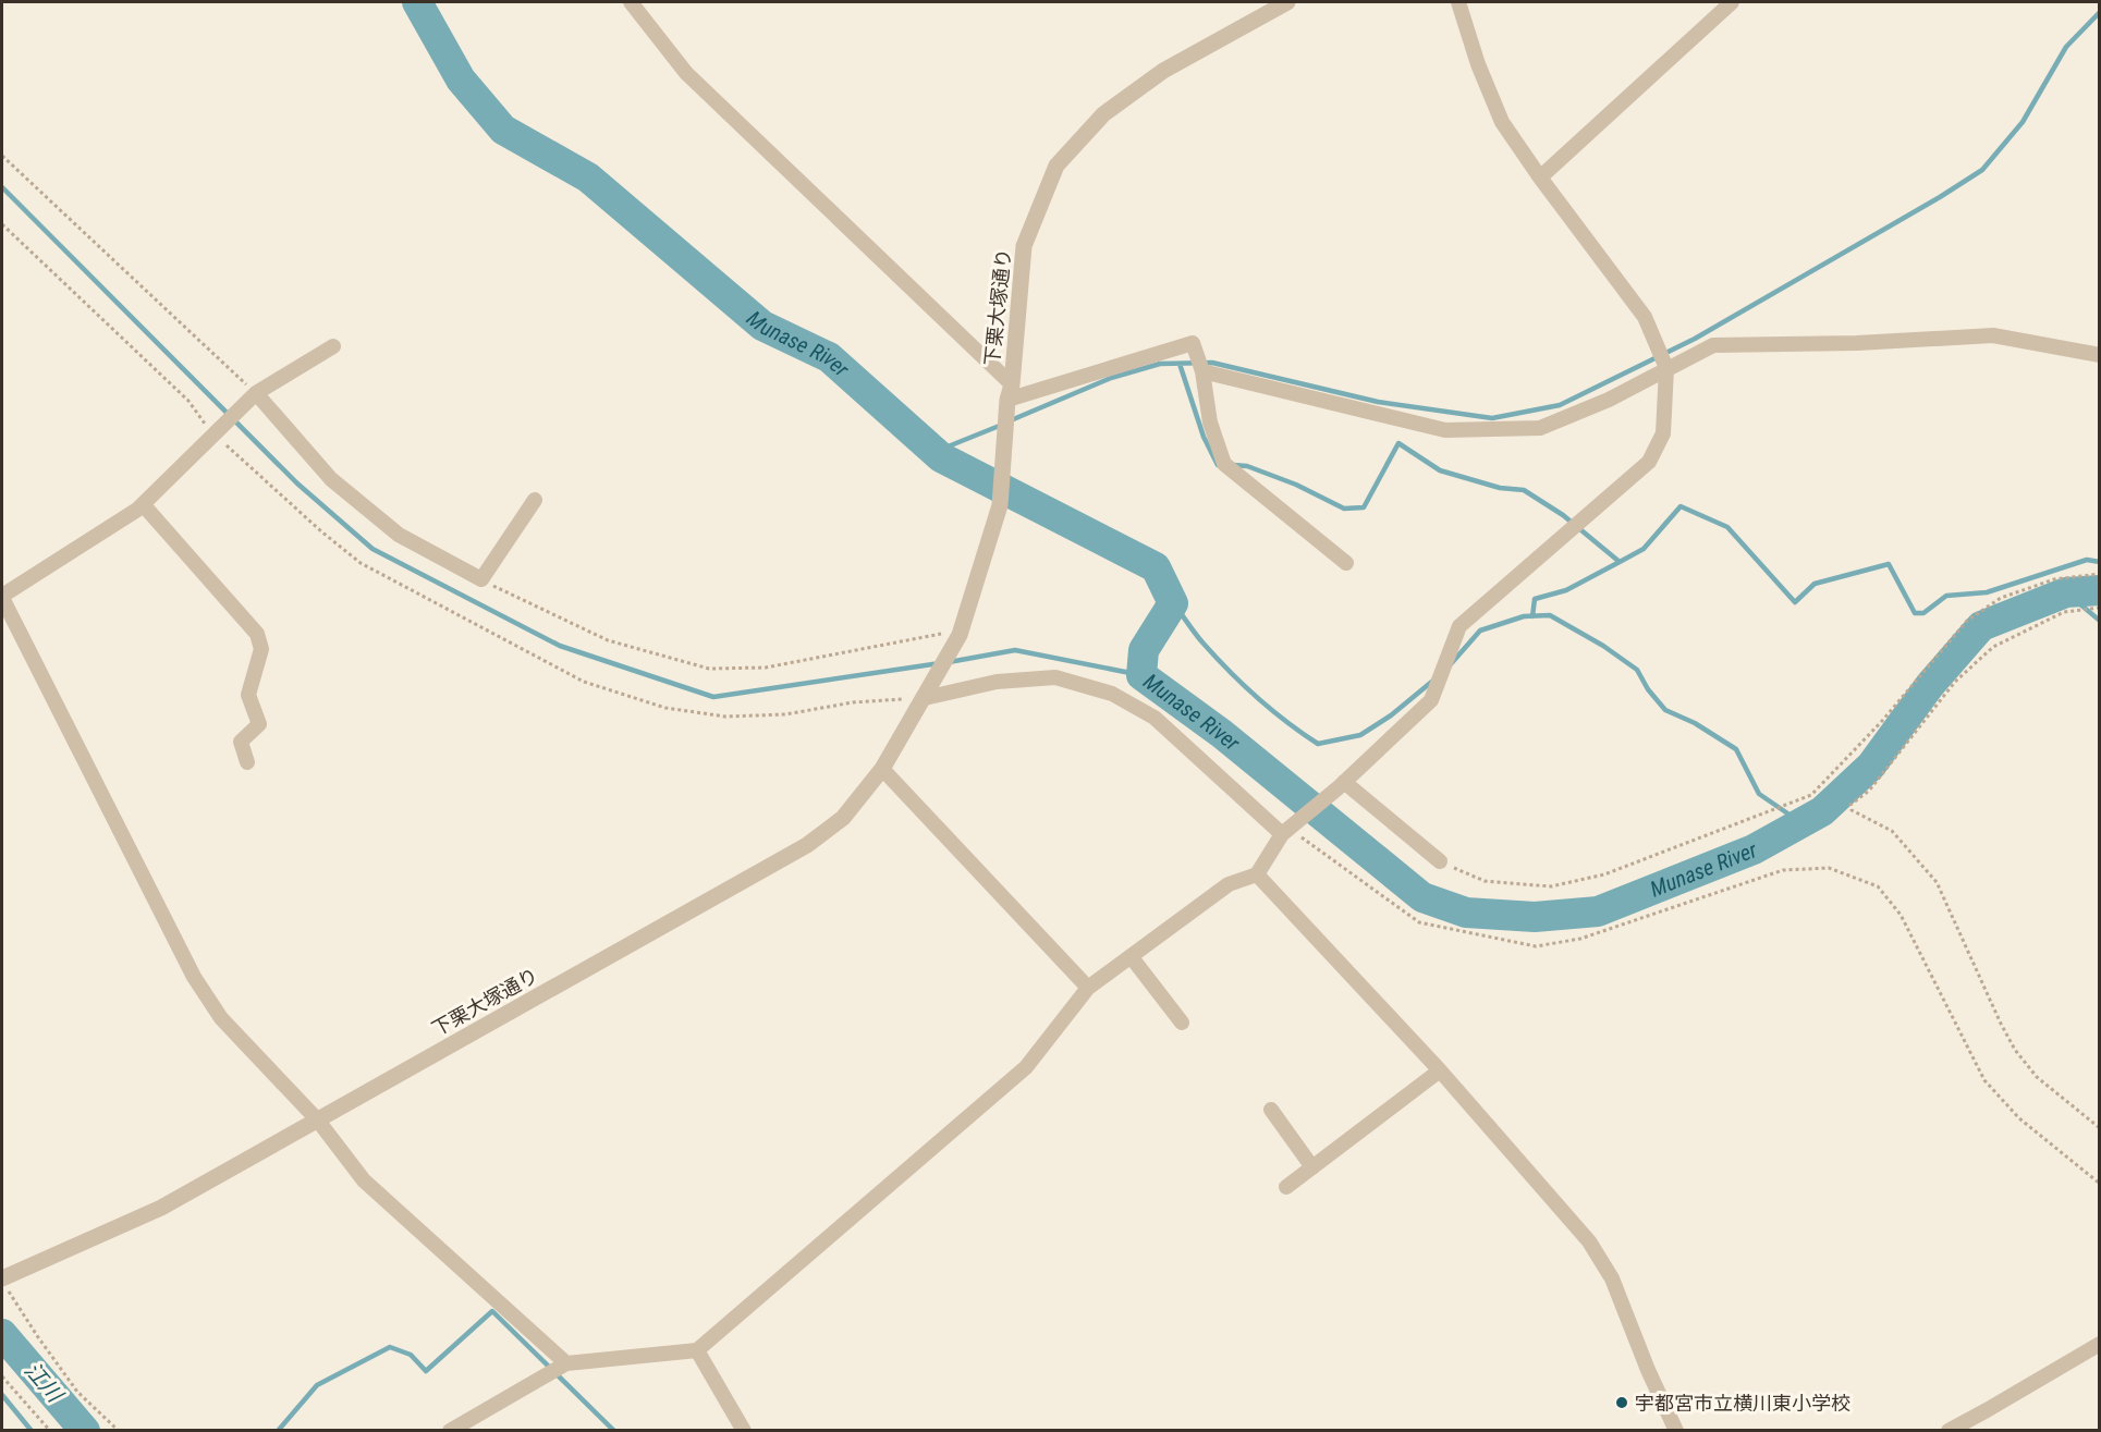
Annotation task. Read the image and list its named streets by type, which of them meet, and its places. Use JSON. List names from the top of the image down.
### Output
{
  "streets": {
    "street": ["下栗大塚通り"]
  },
  "water": ["Munase River", "江川"],
  "places": ["宇都宮市立横川東小学校"]
}
